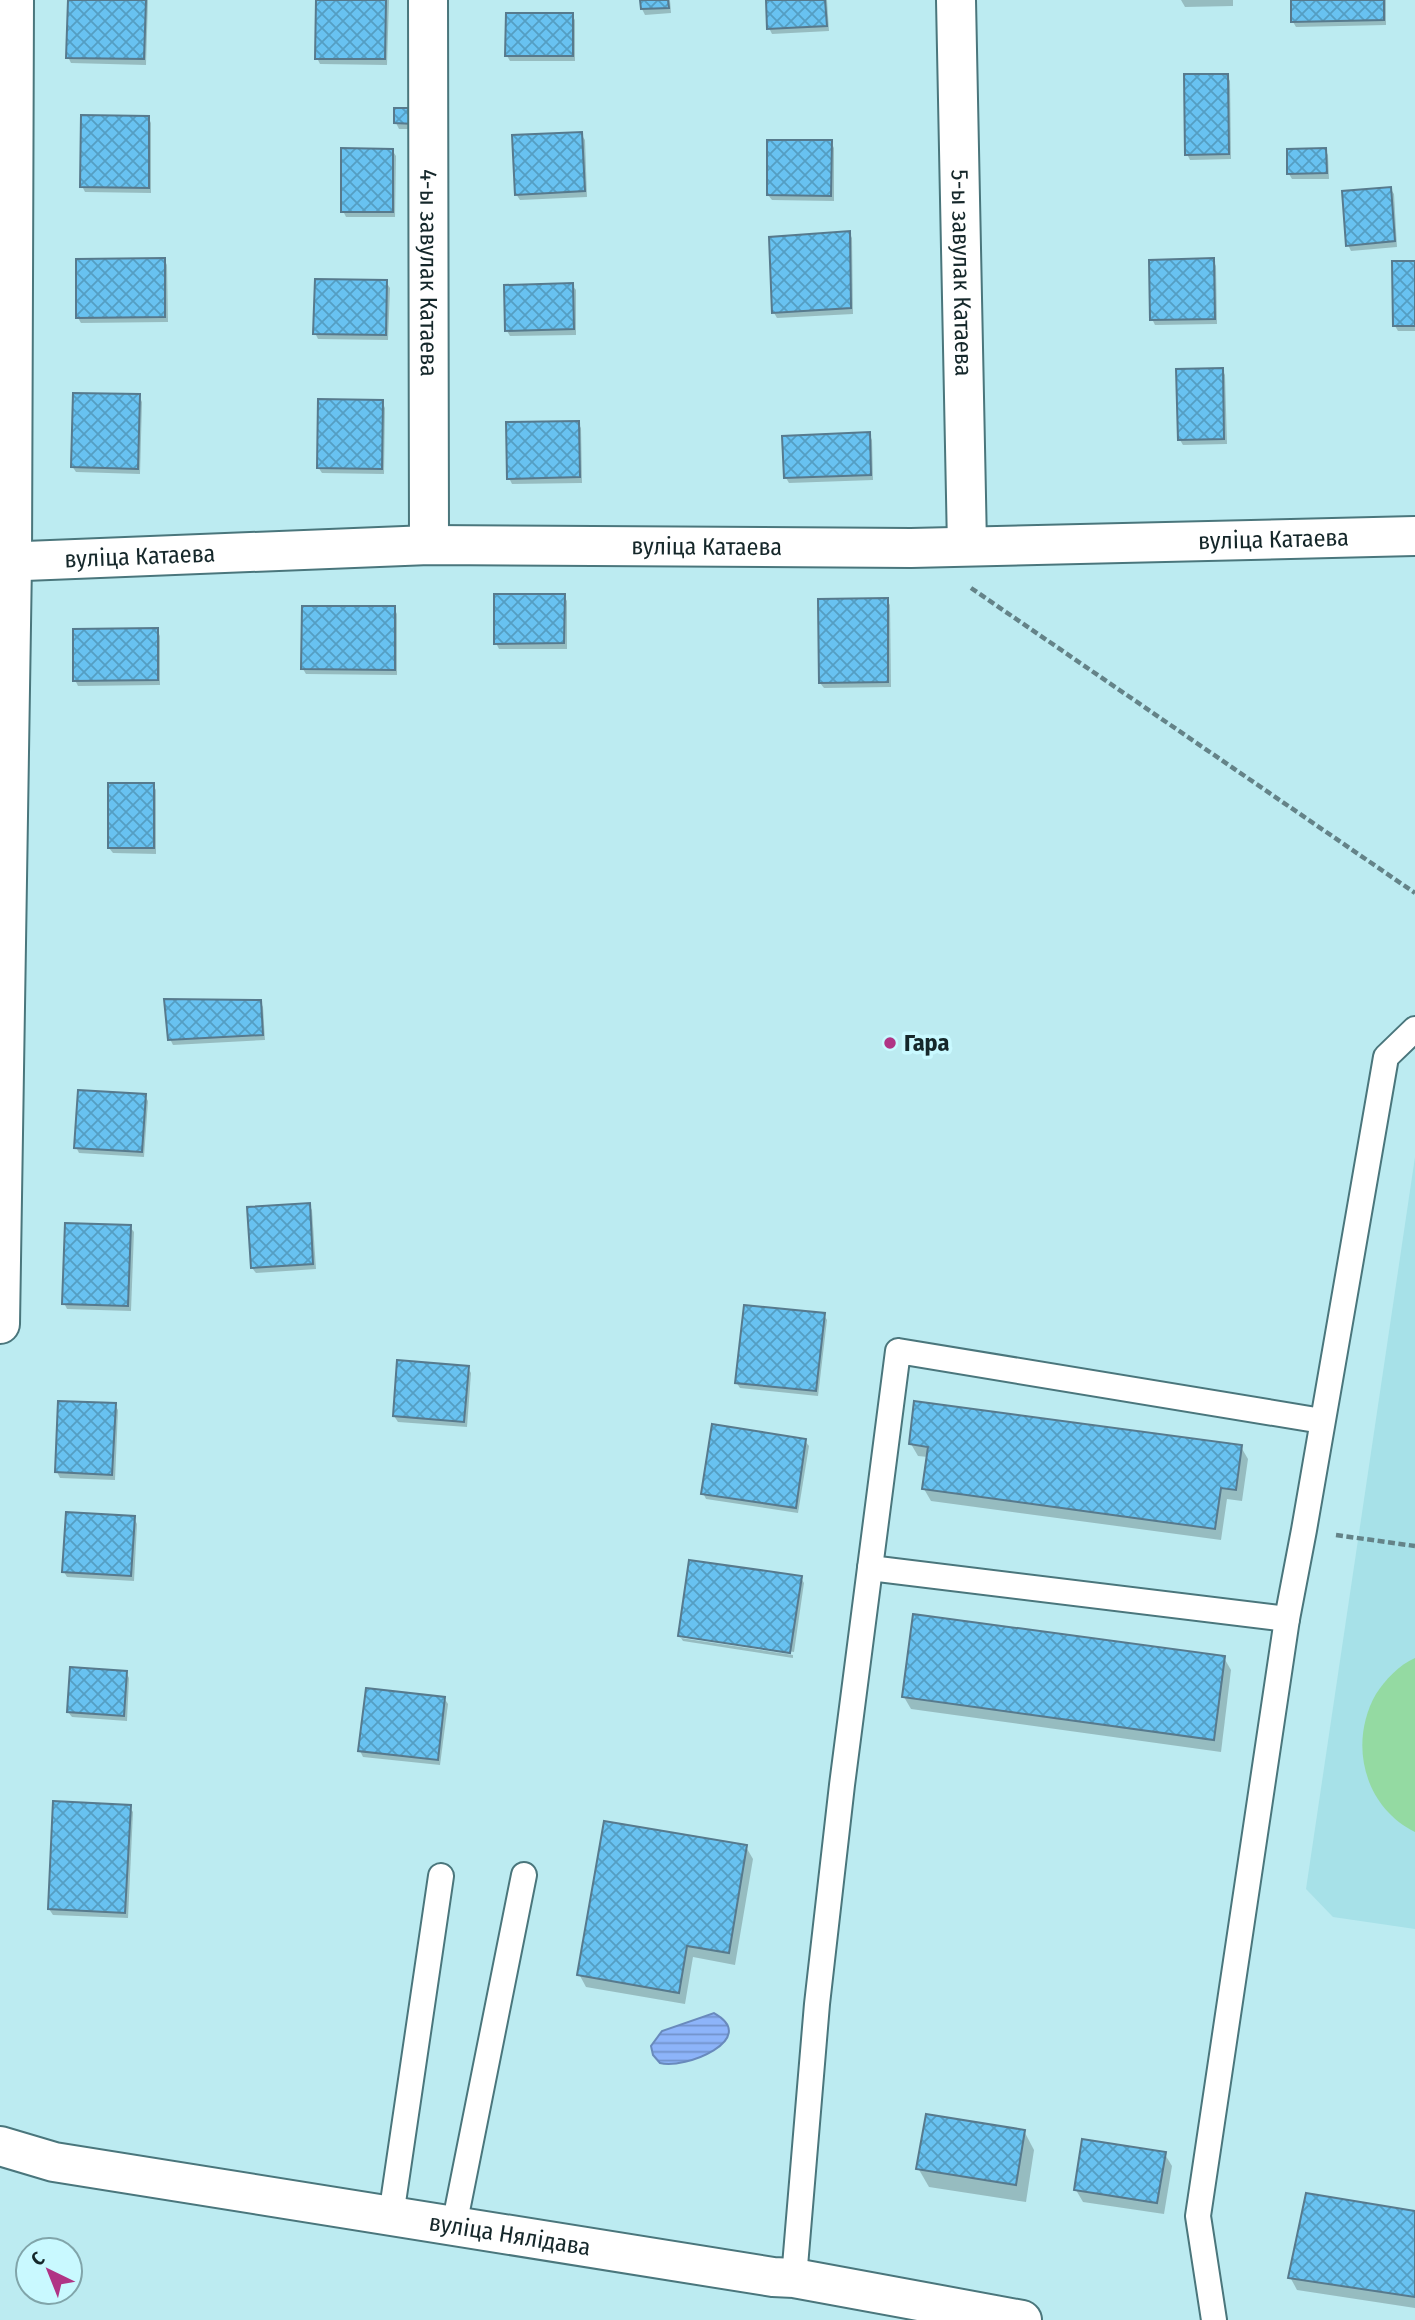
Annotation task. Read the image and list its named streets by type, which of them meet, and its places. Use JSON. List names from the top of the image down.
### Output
{
  "streets": {
    "street": [
      "4-ы завулак Катаева",
      "5-ы завулак Катаева",
      "вуліца Катаева",
      "вуліца Нялідава"
    ]
  },
  "crossings": [
    ["4-ы завулак Катаева", "вуліца Катаева"],
    ["5-ы завулак Катаева", "вуліца Катаева"]
  ],
  "places": ["Гара"],
  "north": "top left"
}
